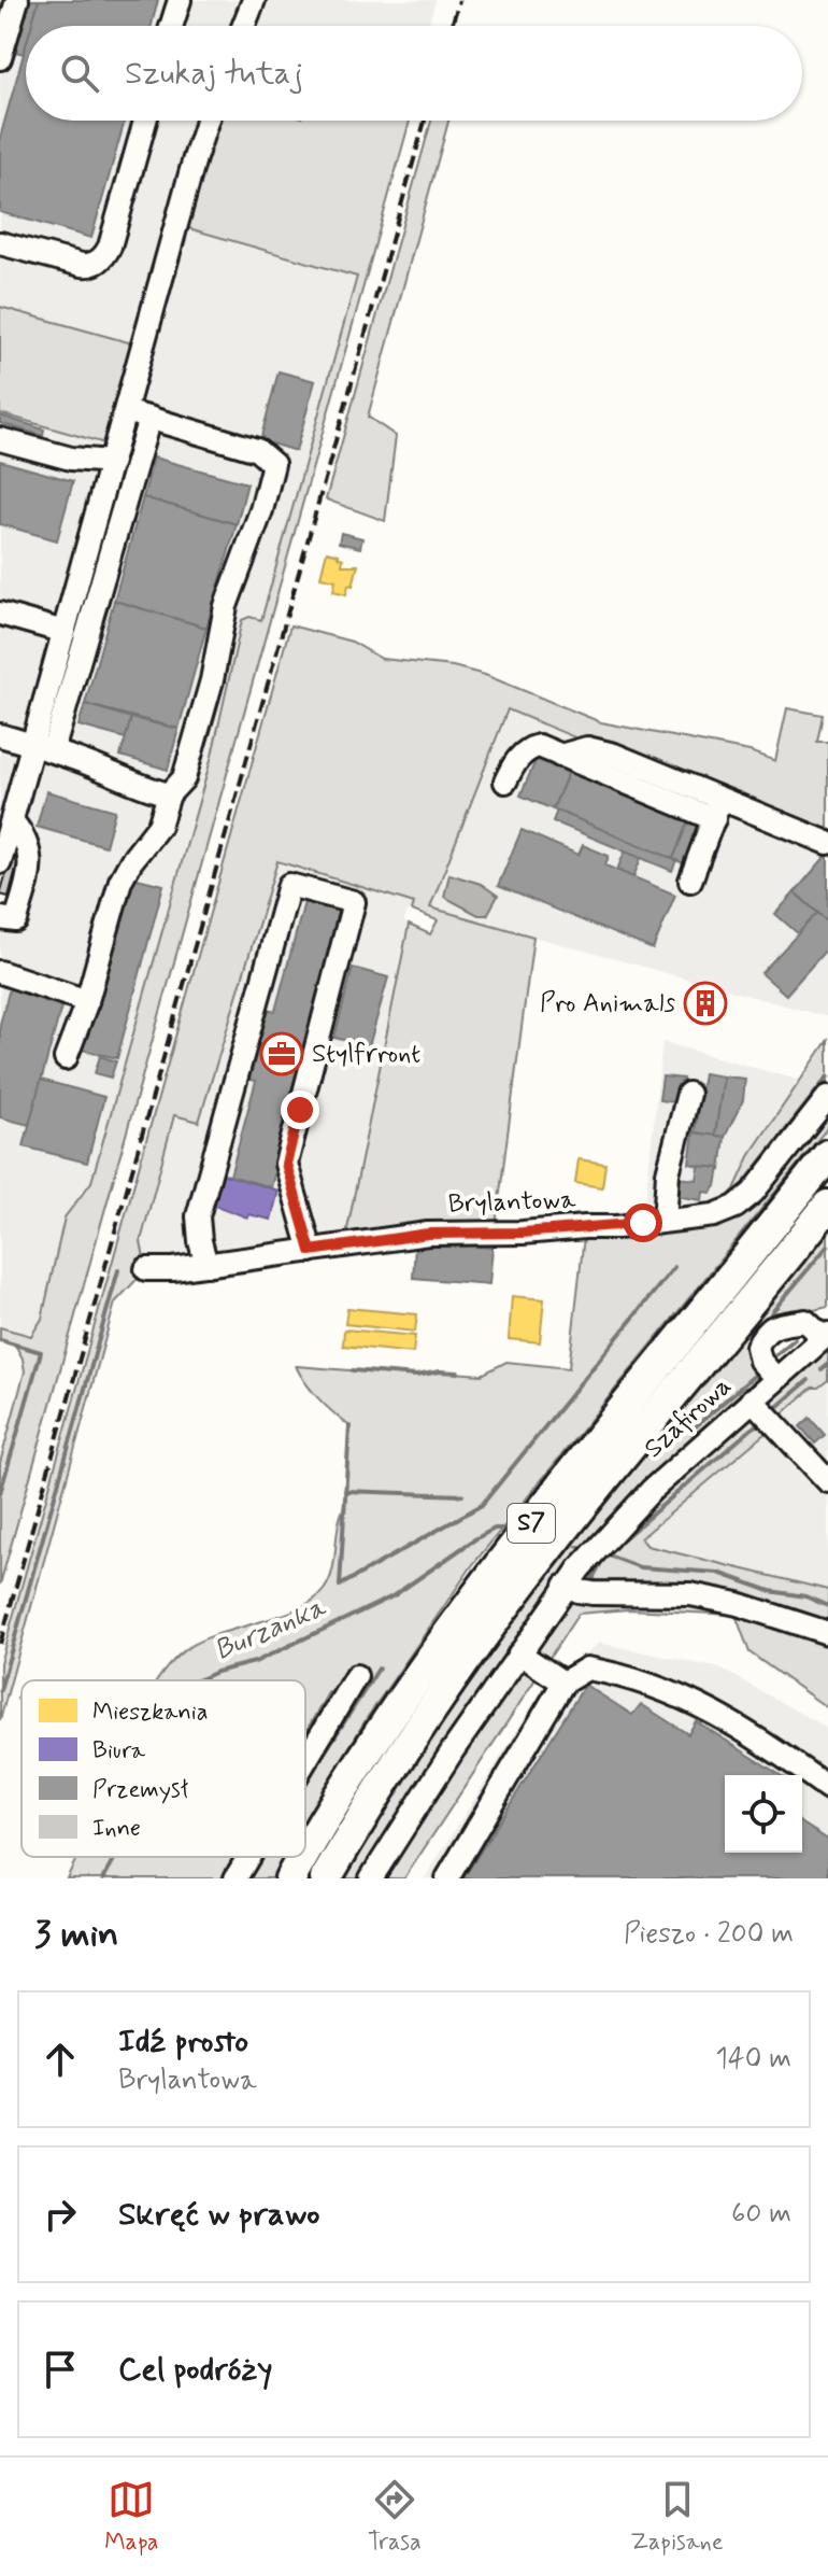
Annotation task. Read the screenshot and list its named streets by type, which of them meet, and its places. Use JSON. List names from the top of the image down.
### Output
{
  "streets": {
    "highway": ["S7"],
    "street": ["Brylantowa", "Szafirowa"]
  },
  "water": ["Burzanka"],
  "places": {
    "building": ["Pro Animals"],
    "office": ["Stylfrront"]
  },
  "legend": [
    "Mieszkania",
    "Biura",
    "Przemysł",
    "Inne"
  ],
  "page": {
    "search": "Szukaj tutaj",
    "heading": ["3 min", "Pieszo · 200 m"],
    "list": [
      ["Idź prosto", "Brylantowa", "140 m"],
      ["Skręć w prawo", "60 m"],
      "Cel podróży"
    ],
    "nav": ["Mapa", "Trasa", "Zapisane"]
  }
}
